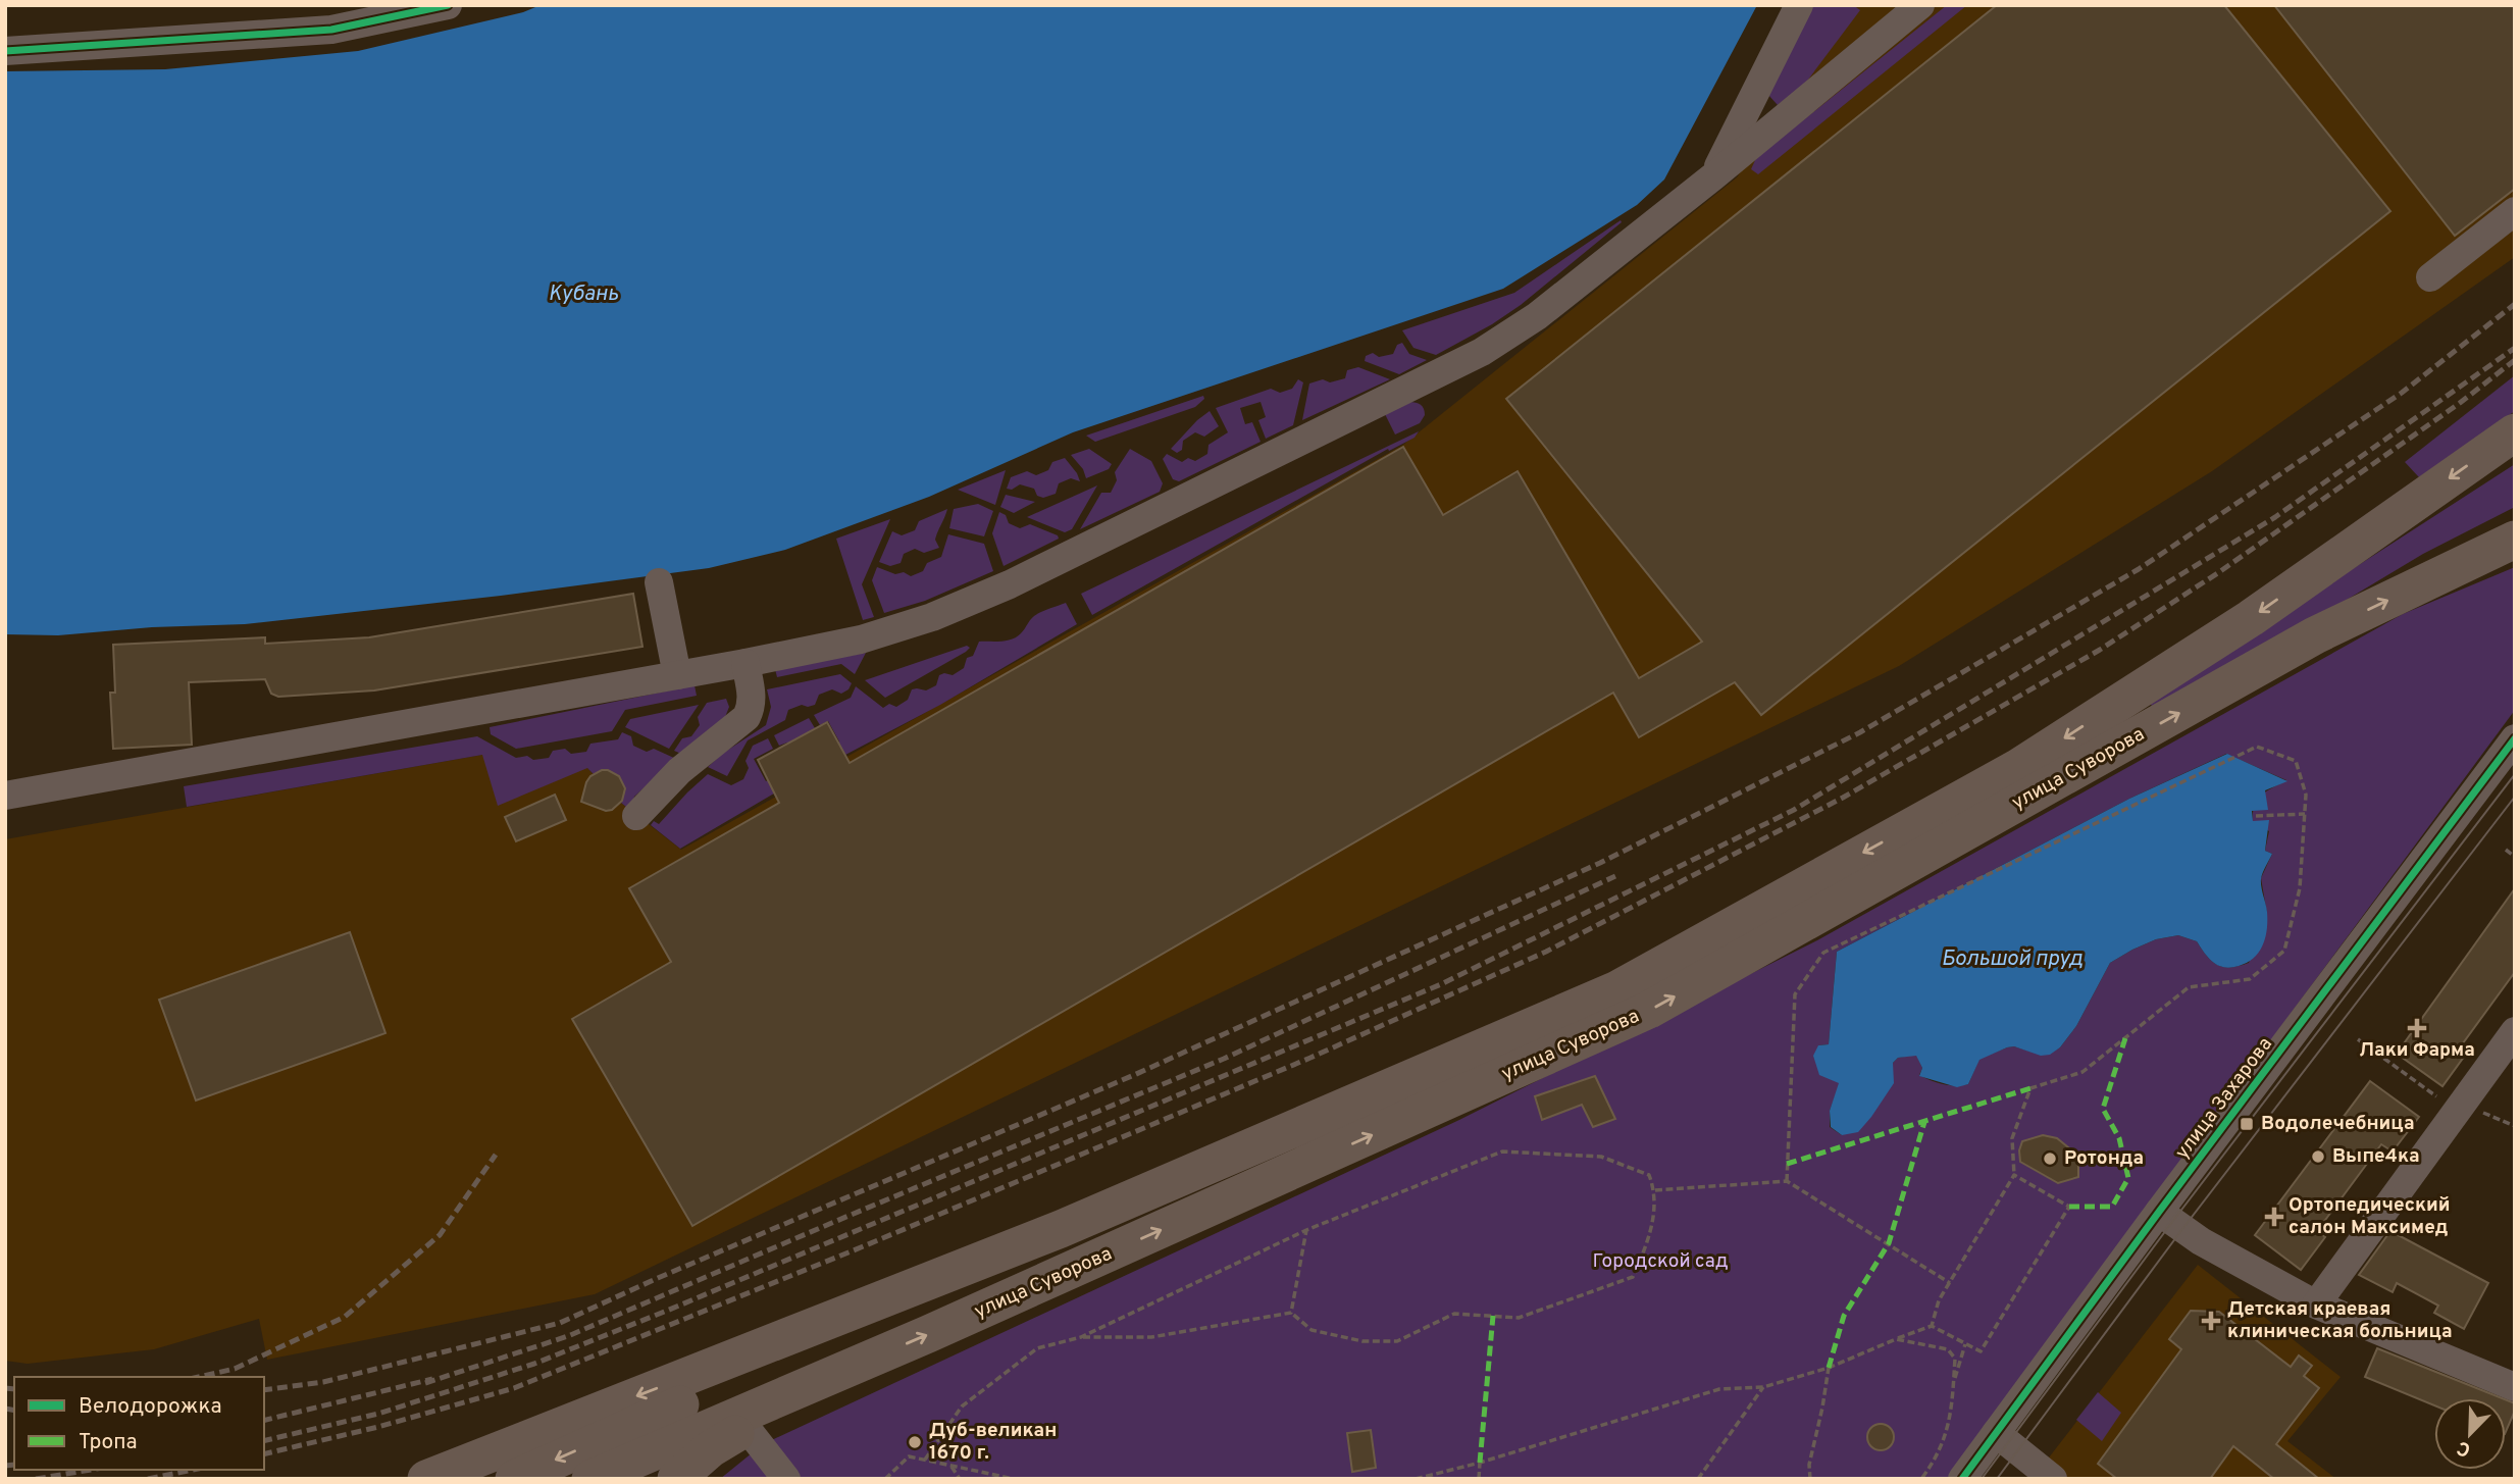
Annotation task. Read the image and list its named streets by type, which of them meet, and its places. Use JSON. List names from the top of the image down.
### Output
{
  "streets": {
    "main road": ["улица Суворова"],
    "street": ["улица Захарова"]
  },
  "water": ["Кубань", "Большой пруд"],
  "parks": ["Городской сад"],
  "places": {
    "health": ["Лаки Фарма", "Ортопедический салон Максимед", "Детская краевая клиническая больница"],
    "transit": ["Водолечебница"],
    "other": ["Выпе4ка", "Ротонда", "Дуб-великан 1670 г."]
  },
  "legend": ["Велодорожка", "Тропа"],
  "north": "bottom left"
}
